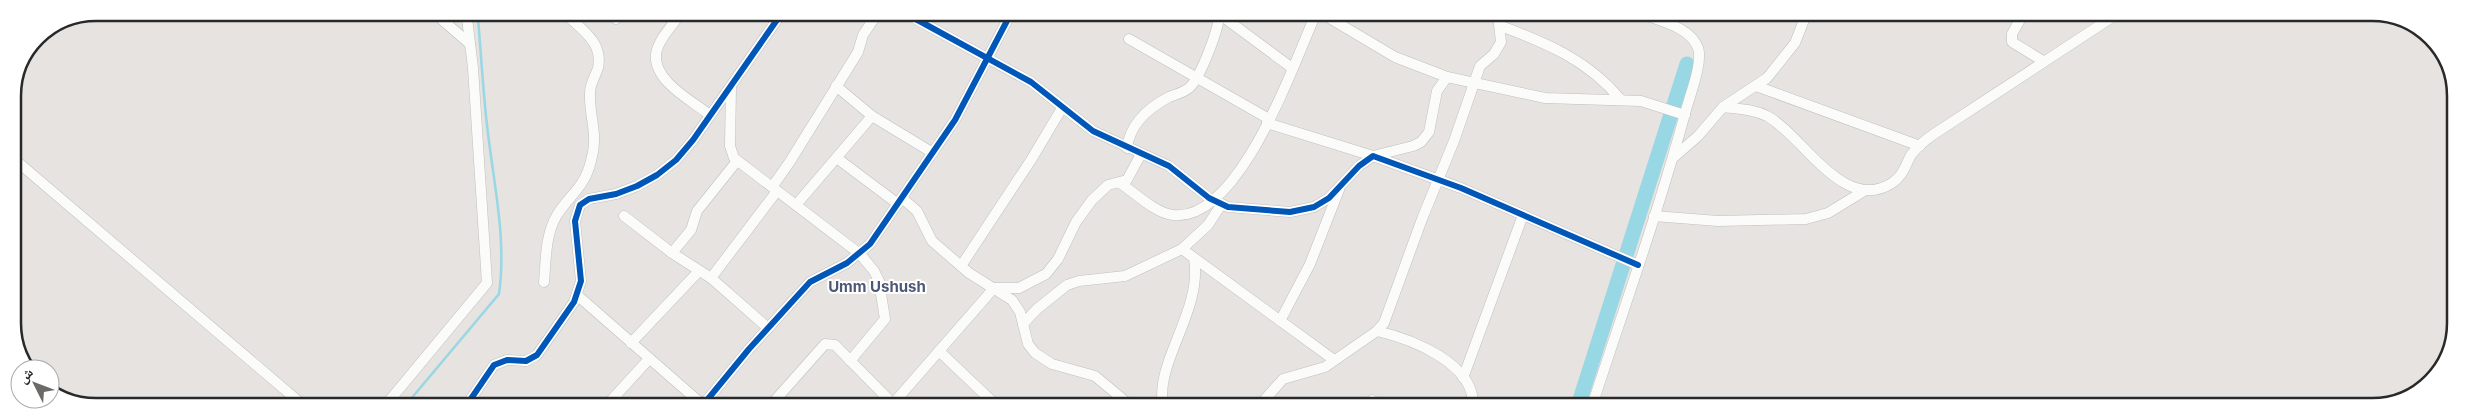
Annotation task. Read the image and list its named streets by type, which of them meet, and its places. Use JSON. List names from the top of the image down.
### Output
{
  "districts": ["Umm Ushush"],
  "north": "top left"
}
